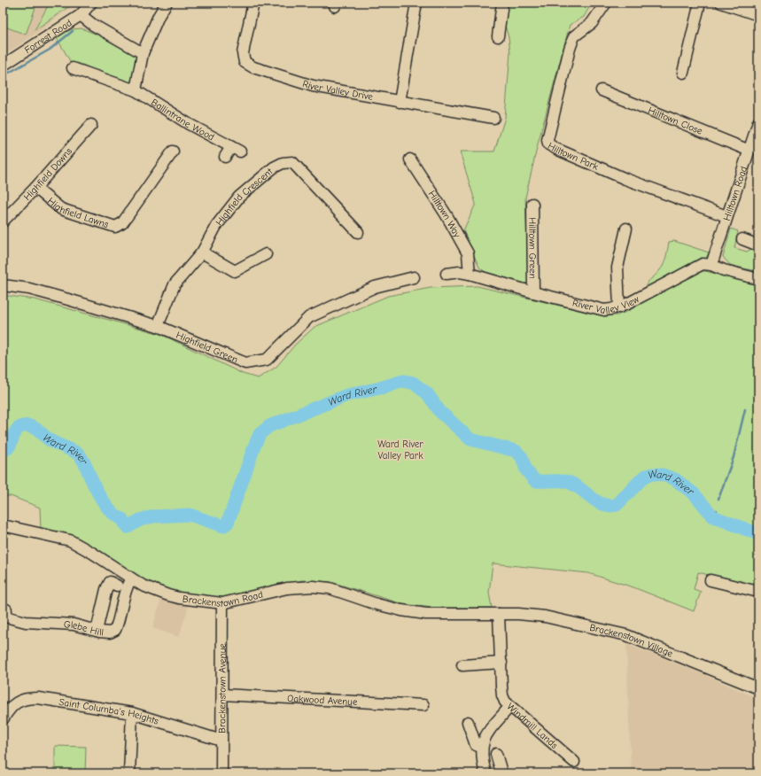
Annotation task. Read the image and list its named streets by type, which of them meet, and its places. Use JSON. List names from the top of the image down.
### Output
{
  "streets": {
    "street": [
      "Forrest Road",
      "River Valley Drive",
      "Ballintrane Wood",
      "Hilltown Close",
      "Hilltown Park",
      "Highfield Downs",
      "Hilltown Road",
      "Highfield Crescent",
      "Highfield Lawns",
      "Hilltown Way",
      "Hilltown Green",
      "River Valley View",
      "Highfield Green",
      "Brackenstown Road",
      "Glebe Hill",
      "Brackenstown Village",
      "Brackenstown Avenue",
      "Oakwood Avenue",
      "Saint Columba's Heights",
      "Windmill Lands"
    ]
  },
  "crossings": [
    ["Hilltown Close", "Hilltown Road"],
    ["Hilltown Park", "Hilltown Road"],
    ["Highfield Downs", "Highfield Lawns"],
    ["Hilltown Road", "River Valley View"],
    ["Highfield Crescent", "Highfield Green"],
    ["Hilltown Way", "River Valley View"],
    ["Hilltown Green", "River Valley View"],
    ["Brackenstown Road", "Glebe Hill"],
    ["Brackenstown Road", "Brackenstown Village"],
    ["Brackenstown Road", "Brackenstown Avenue"],
    ["Brackenstown Road", "Windmill Lands"],
    ["Brackenstown Village", "Windmill Lands"],
    ["Brackenstown Avenue", "Oakwood Avenue"],
    ["Brackenstown Avenue", "Saint Columba's Heights"]
  ],
  "water": ["Ward River"],
  "parks": ["Ward River Valley Park"]
}
